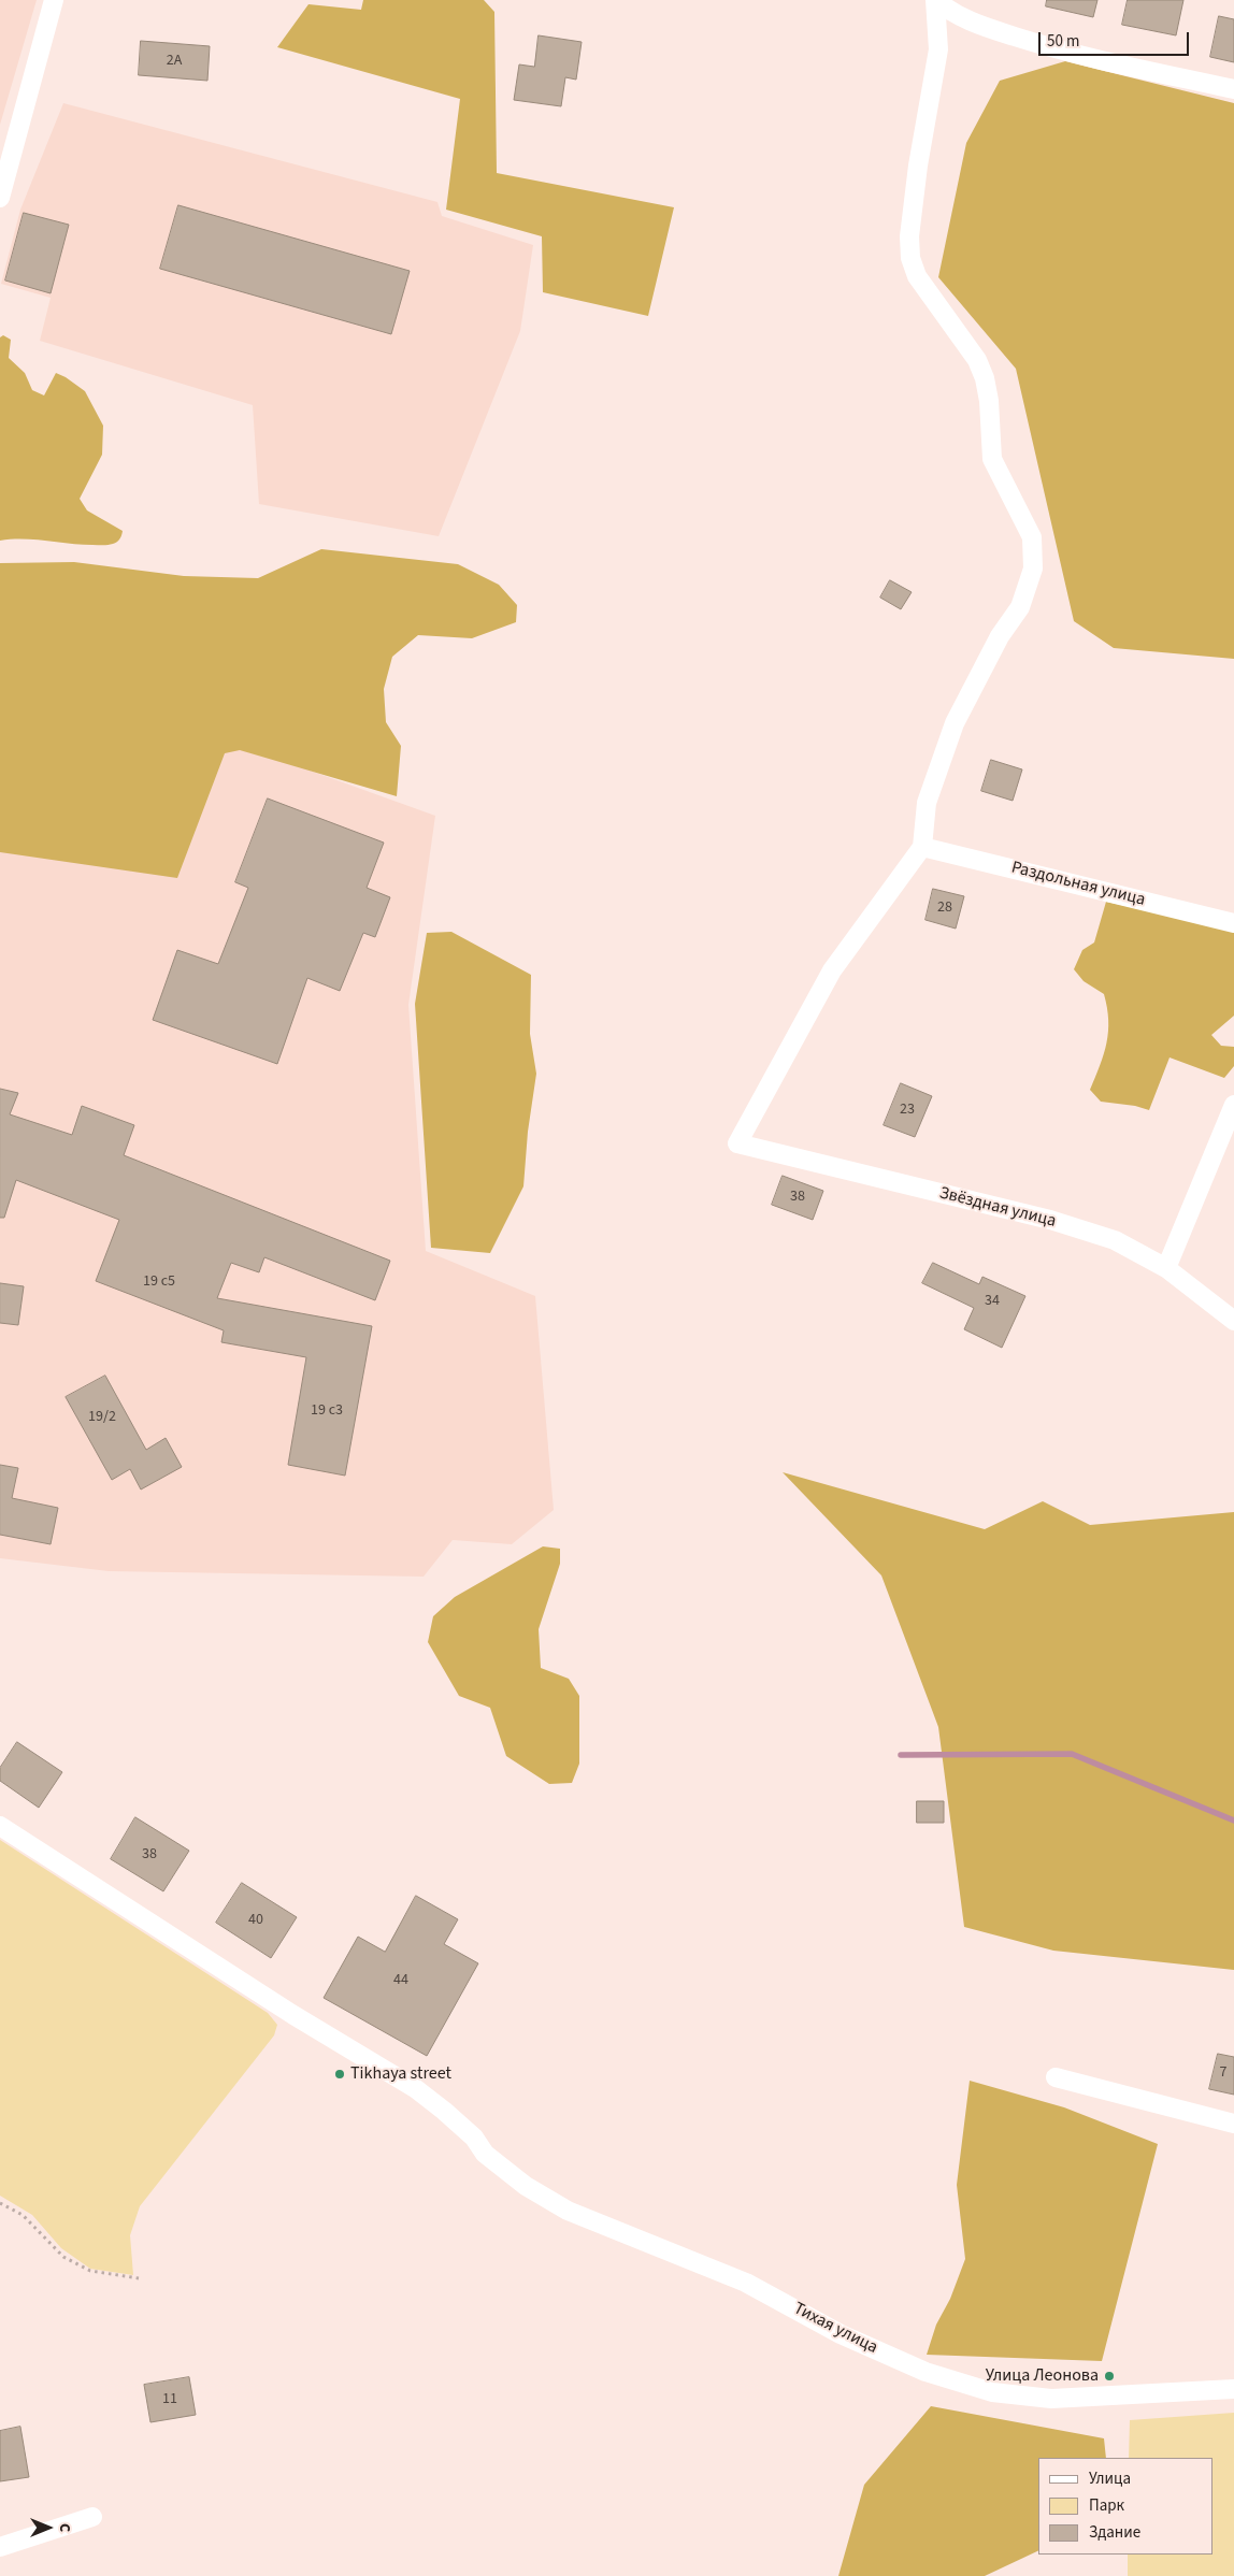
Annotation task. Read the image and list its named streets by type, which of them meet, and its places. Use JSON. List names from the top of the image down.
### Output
{
  "streets": {
    "street": ["Раздольная улица", "Звёздная улица", "Тихая улица"]
  },
  "crossings": [
    ["Раздольная улица", "Звёздная улица"]
  ],
  "places": ["Tikhaya street", "Улица Леонова"],
  "house_numbers": [
    "2А",
    "28",
    "23",
    "38",
    "19 с5",
    "34",
    "19 с3",
    "19/2",
    "38",
    "40",
    "44",
    "7",
    "11"
  ],
  "legend": ["Улица", "Парк", "Здание"],
  "scale_bar": "50 m",
  "north": "right"
}
